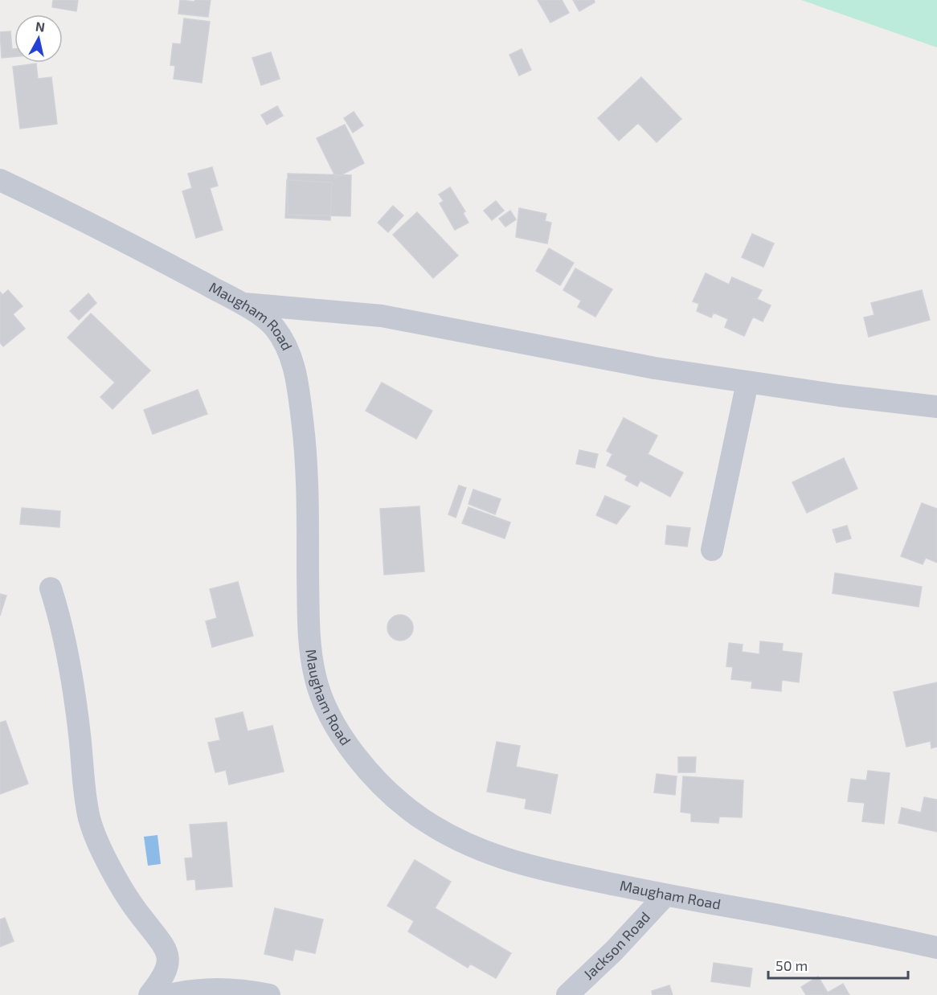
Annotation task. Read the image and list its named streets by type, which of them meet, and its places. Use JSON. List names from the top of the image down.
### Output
{
  "streets": {
    "street": ["Maugham Road", "Jackson Road"]
  },
  "crossings": [
    ["Maugham Road", "Jackson Road"]
  ],
  "scale_bar": "50 m",
  "north": "top"
}
